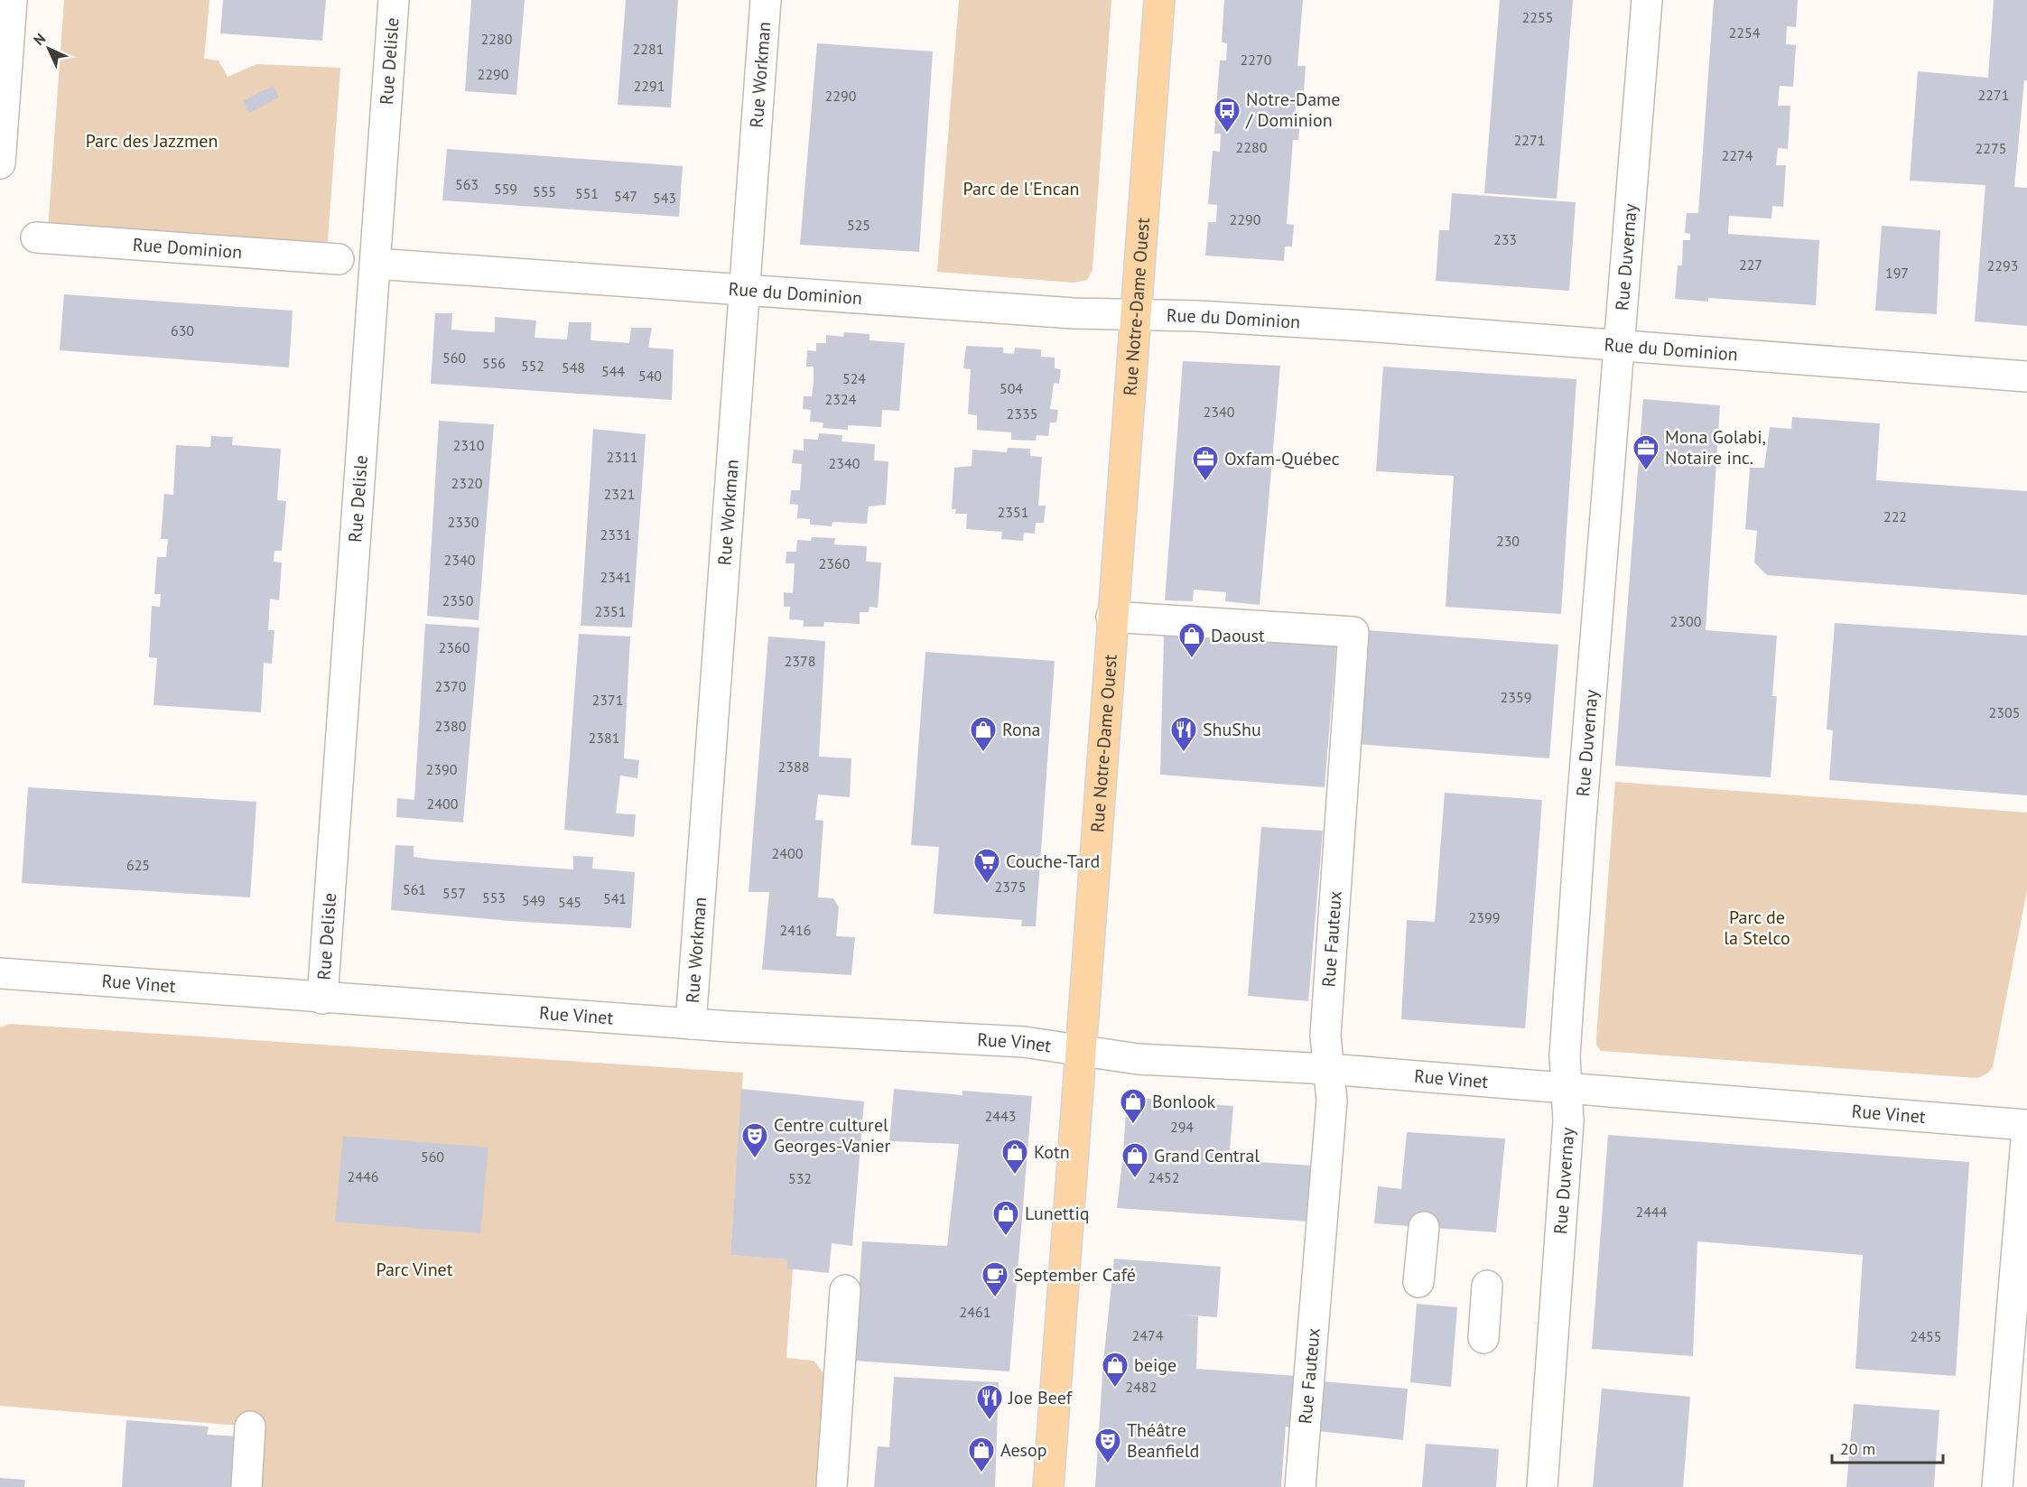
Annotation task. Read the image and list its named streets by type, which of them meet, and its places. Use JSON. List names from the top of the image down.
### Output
{
  "streets": {
    "main road": ["Rue Notre-Dame Ouest"],
    "street": [
      "Rue Delisle",
      "Rue Workman",
      "Rue Dominion",
      "Rue Duvernay",
      "Rue du Dominion",
      "Rue Fauteux",
      "Rue Vinet"
    ]
  },
  "crossings": [
    ["Rue Delisle", "Rue du Dominion"],
    ["Rue Delisle", "Rue Vinet"],
    ["Rue Workman", "Rue du Dominion"],
    ["Rue Workman", "Rue Vinet"],
    ["Rue Duvernay", "Rue du Dominion"],
    ["Rue Duvernay", "Rue Vinet"],
    ["Rue du Dominion", "Rue Notre-Dame Ouest"],
    ["Rue Notre-Dame Ouest", "Rue Fauteux"],
    ["Rue Notre-Dame Ouest", "Rue Vinet"],
    ["Rue Fauteux", "Rue Vinet"]
  ],
  "parks": [
    "Parc des Jazzmen",
    "Parc de l'Encan",
    "Parc de la Stelco",
    "Parc Vinet"
  ],
  "places": {
    "bus stop": ["Notre-Dame / Dominion"],
    "office": ["Mona Golabi, Notaire inc.", "Oxfam-Québec"],
    "shop": [
      "Daoust",
      "Rona",
      "Bonlook",
      "Kotn",
      "Grand Central",
      "Lunettiq",
      "beige",
      "Aesop"
    ],
    "restaurant": ["ShuShu", "Joe Beef"],
    "supermarket": ["Couche-Tard"],
    "theatre": ["Centre culturel Georges-Vanier", "Théâtre Beanfield"],
    "cafe": ["September Café"]
  },
  "house_numbers": [
    "2255",
    "2254",
    "2280",
    "2281",
    "2270",
    "2290",
    "2291",
    "2271",
    "2290",
    "2271",
    "2280",
    "2275",
    "2274",
    "563",
    "559",
    "555",
    "551",
    "547",
    "543",
    "2290",
    "525",
    "233",
    "227",
    "2293",
    "197",
    "630",
    "560",
    "556",
    "552",
    "548",
    "544",
    "540",
    "524",
    "504",
    "2324",
    "2340",
    "2335",
    "2310",
    "2311",
    "2340",
    "2320",
    "2321",
    "2351",
    "222",
    "2330",
    "2331",
    "230",
    "2340",
    "2360",
    "2341",
    "2350",
    "2351",
    "2300",
    "2360",
    "2378",
    "2370",
    "2359",
    "2371",
    "2305",
    "2380",
    "2381",
    "2388",
    "2390",
    "2400",
    "2400",
    "625",
    "2375",
    "561",
    "557",
    "553",
    "541",
    "549",
    "545",
    "2399",
    "2416",
    "2443",
    "294",
    "560",
    "2446",
    "2452",
    "532",
    "2444",
    "2461",
    "2474",
    "2455",
    "2482"
  ],
  "scale_bar": "20 m",
  "north": "top left"
}
